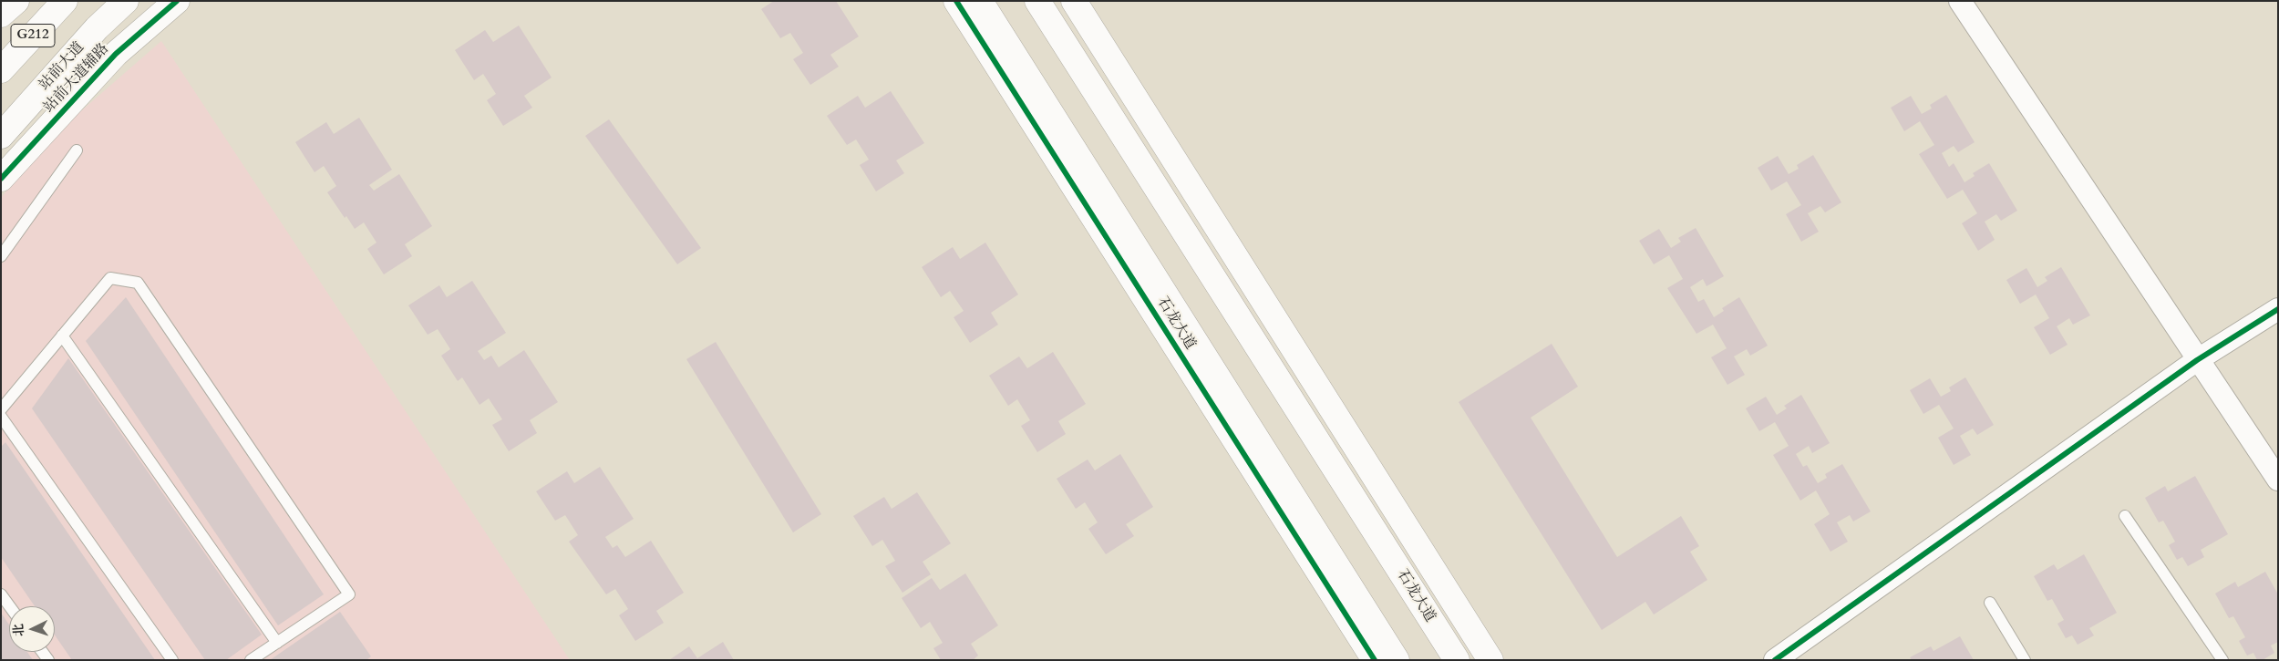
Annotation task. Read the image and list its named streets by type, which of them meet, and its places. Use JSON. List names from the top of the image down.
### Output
{
  "streets": {
    "main road": [
      "G212",
      "站前大道",
      "站前大道辅路",
      "石龙大道"
    ]
  },
  "north": "left"
}
